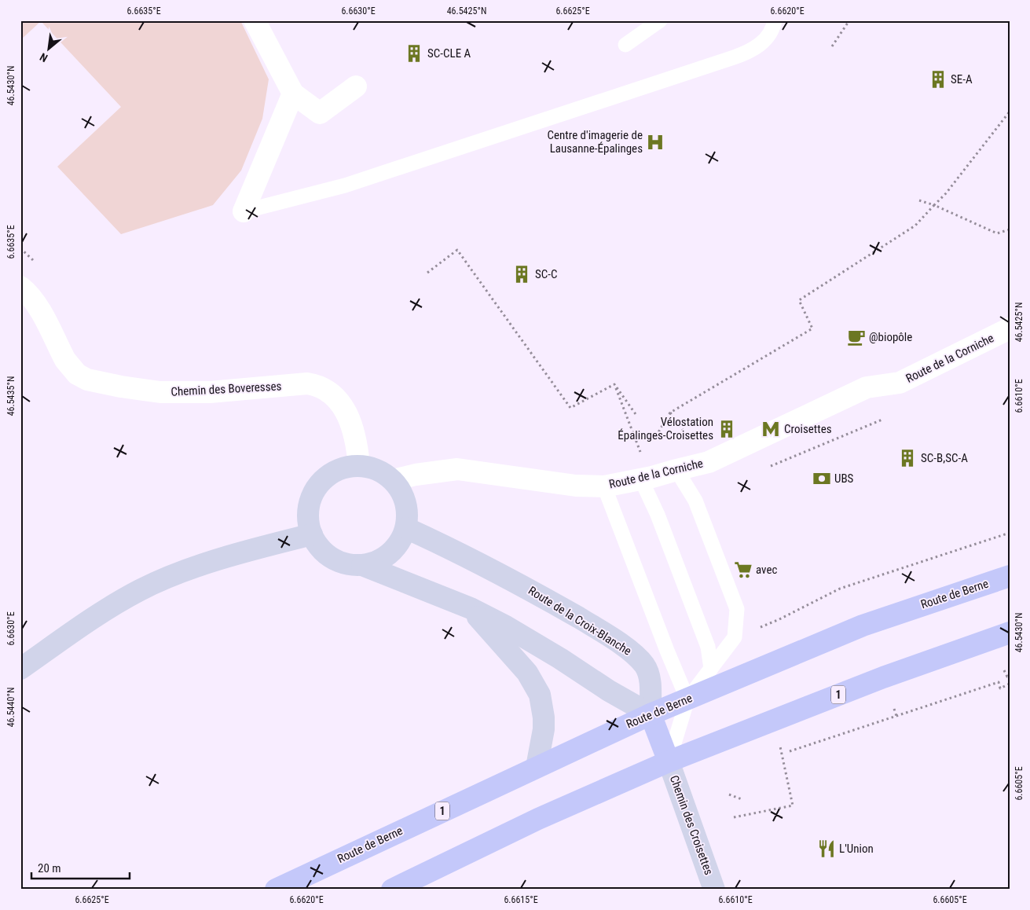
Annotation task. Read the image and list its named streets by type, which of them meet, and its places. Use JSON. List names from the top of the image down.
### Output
{
  "streets": {
    "main road": ["Route de Berne", "1"],
    "street": [
      "Route de la Corniche",
      "Chemin des Boveresses",
      "Route de la Croix-Blanche",
      "Chemin des Croisettes"
    ]
  },
  "crossings": [
    ["Route de la Corniche", "Chemin des Boveresses"],
    ["Route de la Corniche", "Route de la Croix-Blanche"],
    ["Chemin des Boveresses", "Route de la Croix-Blanche"],
    ["Route de Berne", "Route de la Croix-Blanche"],
    ["1", "Chemin des Croisettes"]
  ],
  "places": {
    "building": [
      "SC-CLE A",
      "SE-A",
      "SC-C",
      "Vélostation Épalinges-Croisettes",
      "SC-B,SC-A"
    ],
    "hospital": ["Centre d'imagerie de Lausanne-Épalinges"],
    "cafe": ["@biopôle"],
    "metro station": ["Croisettes"],
    "bank": ["UBS"],
    "supermarket": ["avec"],
    "restaurant": ["L'Union"]
  },
  "scale_bar": "20 m",
  "north": "bottom left",
  "coordinates": [
    "6.6635°E",
    "6.6630°E",
    "46.5425°N",
    "6.6625°E",
    "6.6620°E",
    "46.5430°N",
    "6.6610°E",
    "46.5435°N",
    "46.5440°N",
    "6.6605°E",
    "6.6615°E"
  ]
}
